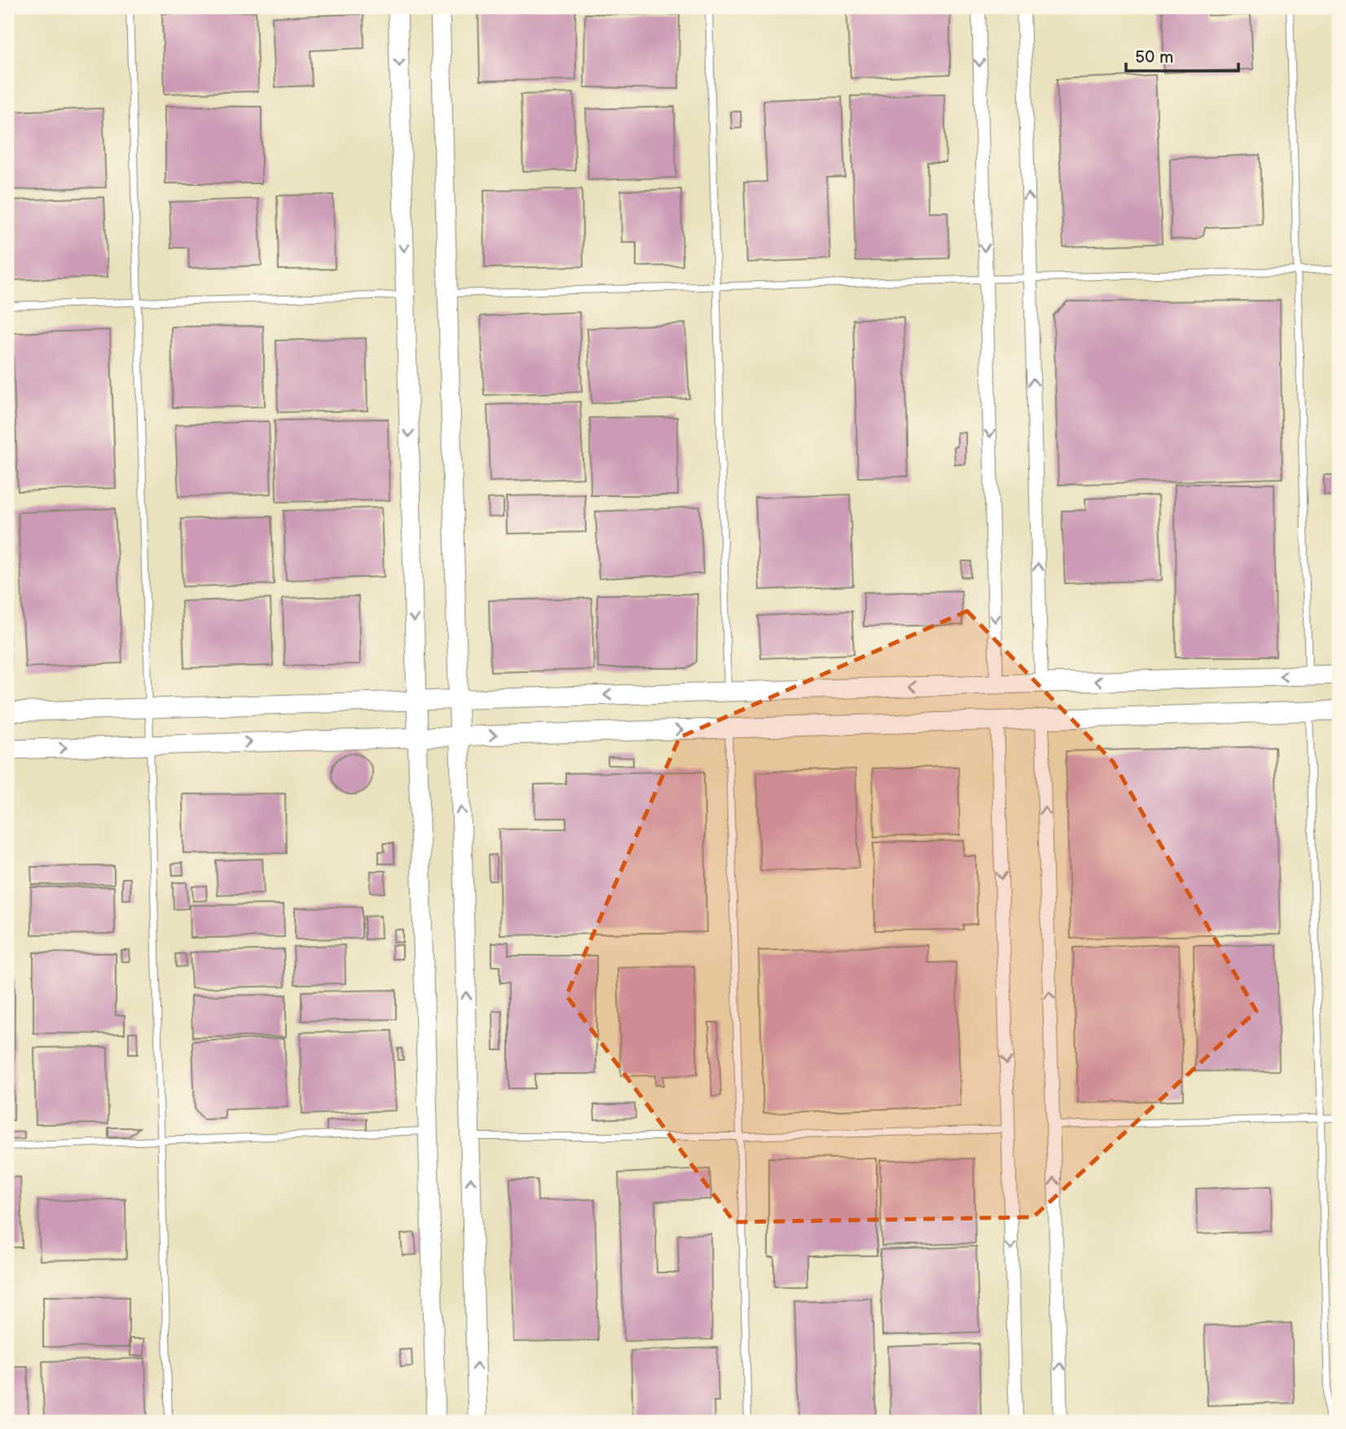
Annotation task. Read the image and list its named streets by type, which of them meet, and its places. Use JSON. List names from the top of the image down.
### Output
{
  "scale_bar": "50 m"
}
